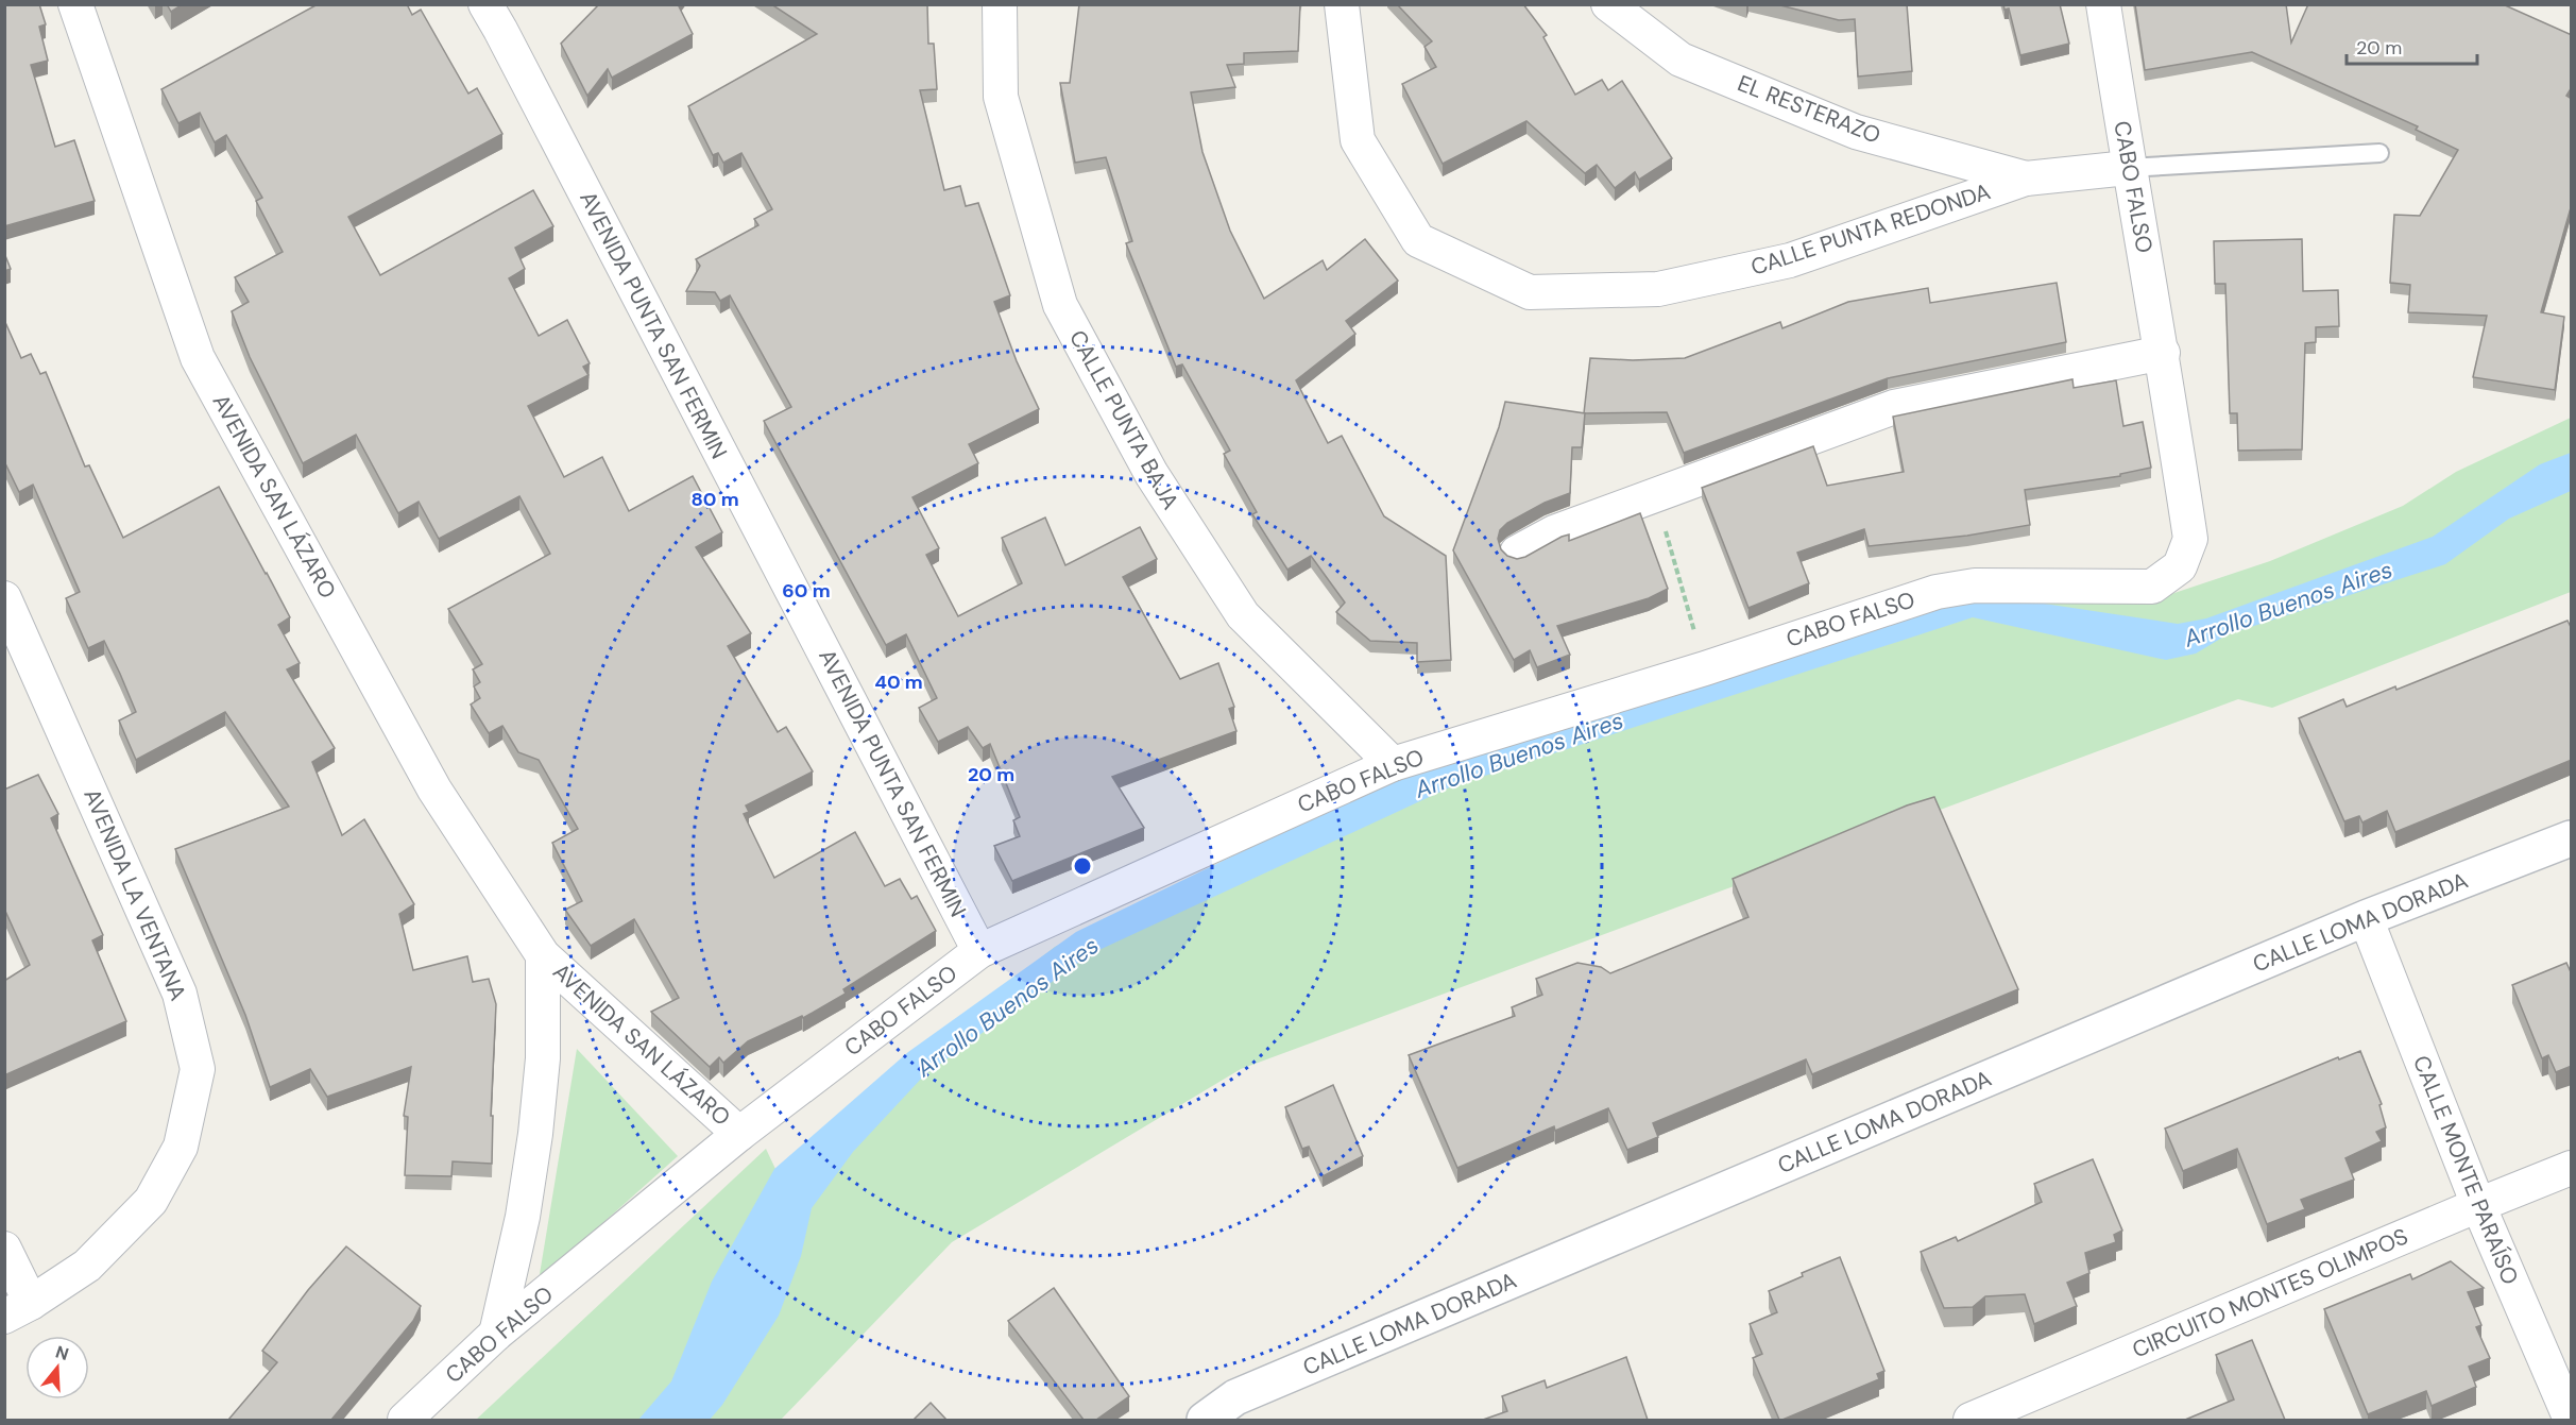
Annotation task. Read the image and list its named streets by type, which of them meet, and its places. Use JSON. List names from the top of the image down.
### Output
{
  "streets": {
    "street": [
      "EL RESTERAZO",
      "CABO FALSO",
      "CALLE PUNTA REDONDA",
      "AVENIDA PUNTA SAN FERMIN",
      "CALLE PUNTA BAJA",
      "AVENIDA SAN LÁZARO",
      "AVENIDA LA VENTANA",
      "CALLE LOMA DORADA",
      "CALLE MONTE PARAÍSO",
      "CIRCUITO MONTES OLIMPOS"
    ]
  },
  "crossings": [
    ["EL RESTERAZO", "CALLE PUNTA REDONDA"],
    ["CABO FALSO", "CALLE PUNTA REDONDA"],
    ["CABO FALSO", "AVENIDA PUNTA SAN FERMIN"],
    ["CABO FALSO", "CALLE PUNTA BAJA"],
    ["CABO FALSO", "AVENIDA SAN LÁZARO"],
    ["CALLE LOMA DORADA", "CALLE MONTE PARAÍSO"],
    ["CALLE MONTE PARAÍSO", "CIRCUITO MONTES OLIMPOS"]
  ],
  "water": ["Arrollo Buenos Aires"],
  "scale_bar": "20 m",
  "north": "top",
  "rings": [
    "80 m",
    "60 m",
    "40 m",
    "20 m"
  ]
}
